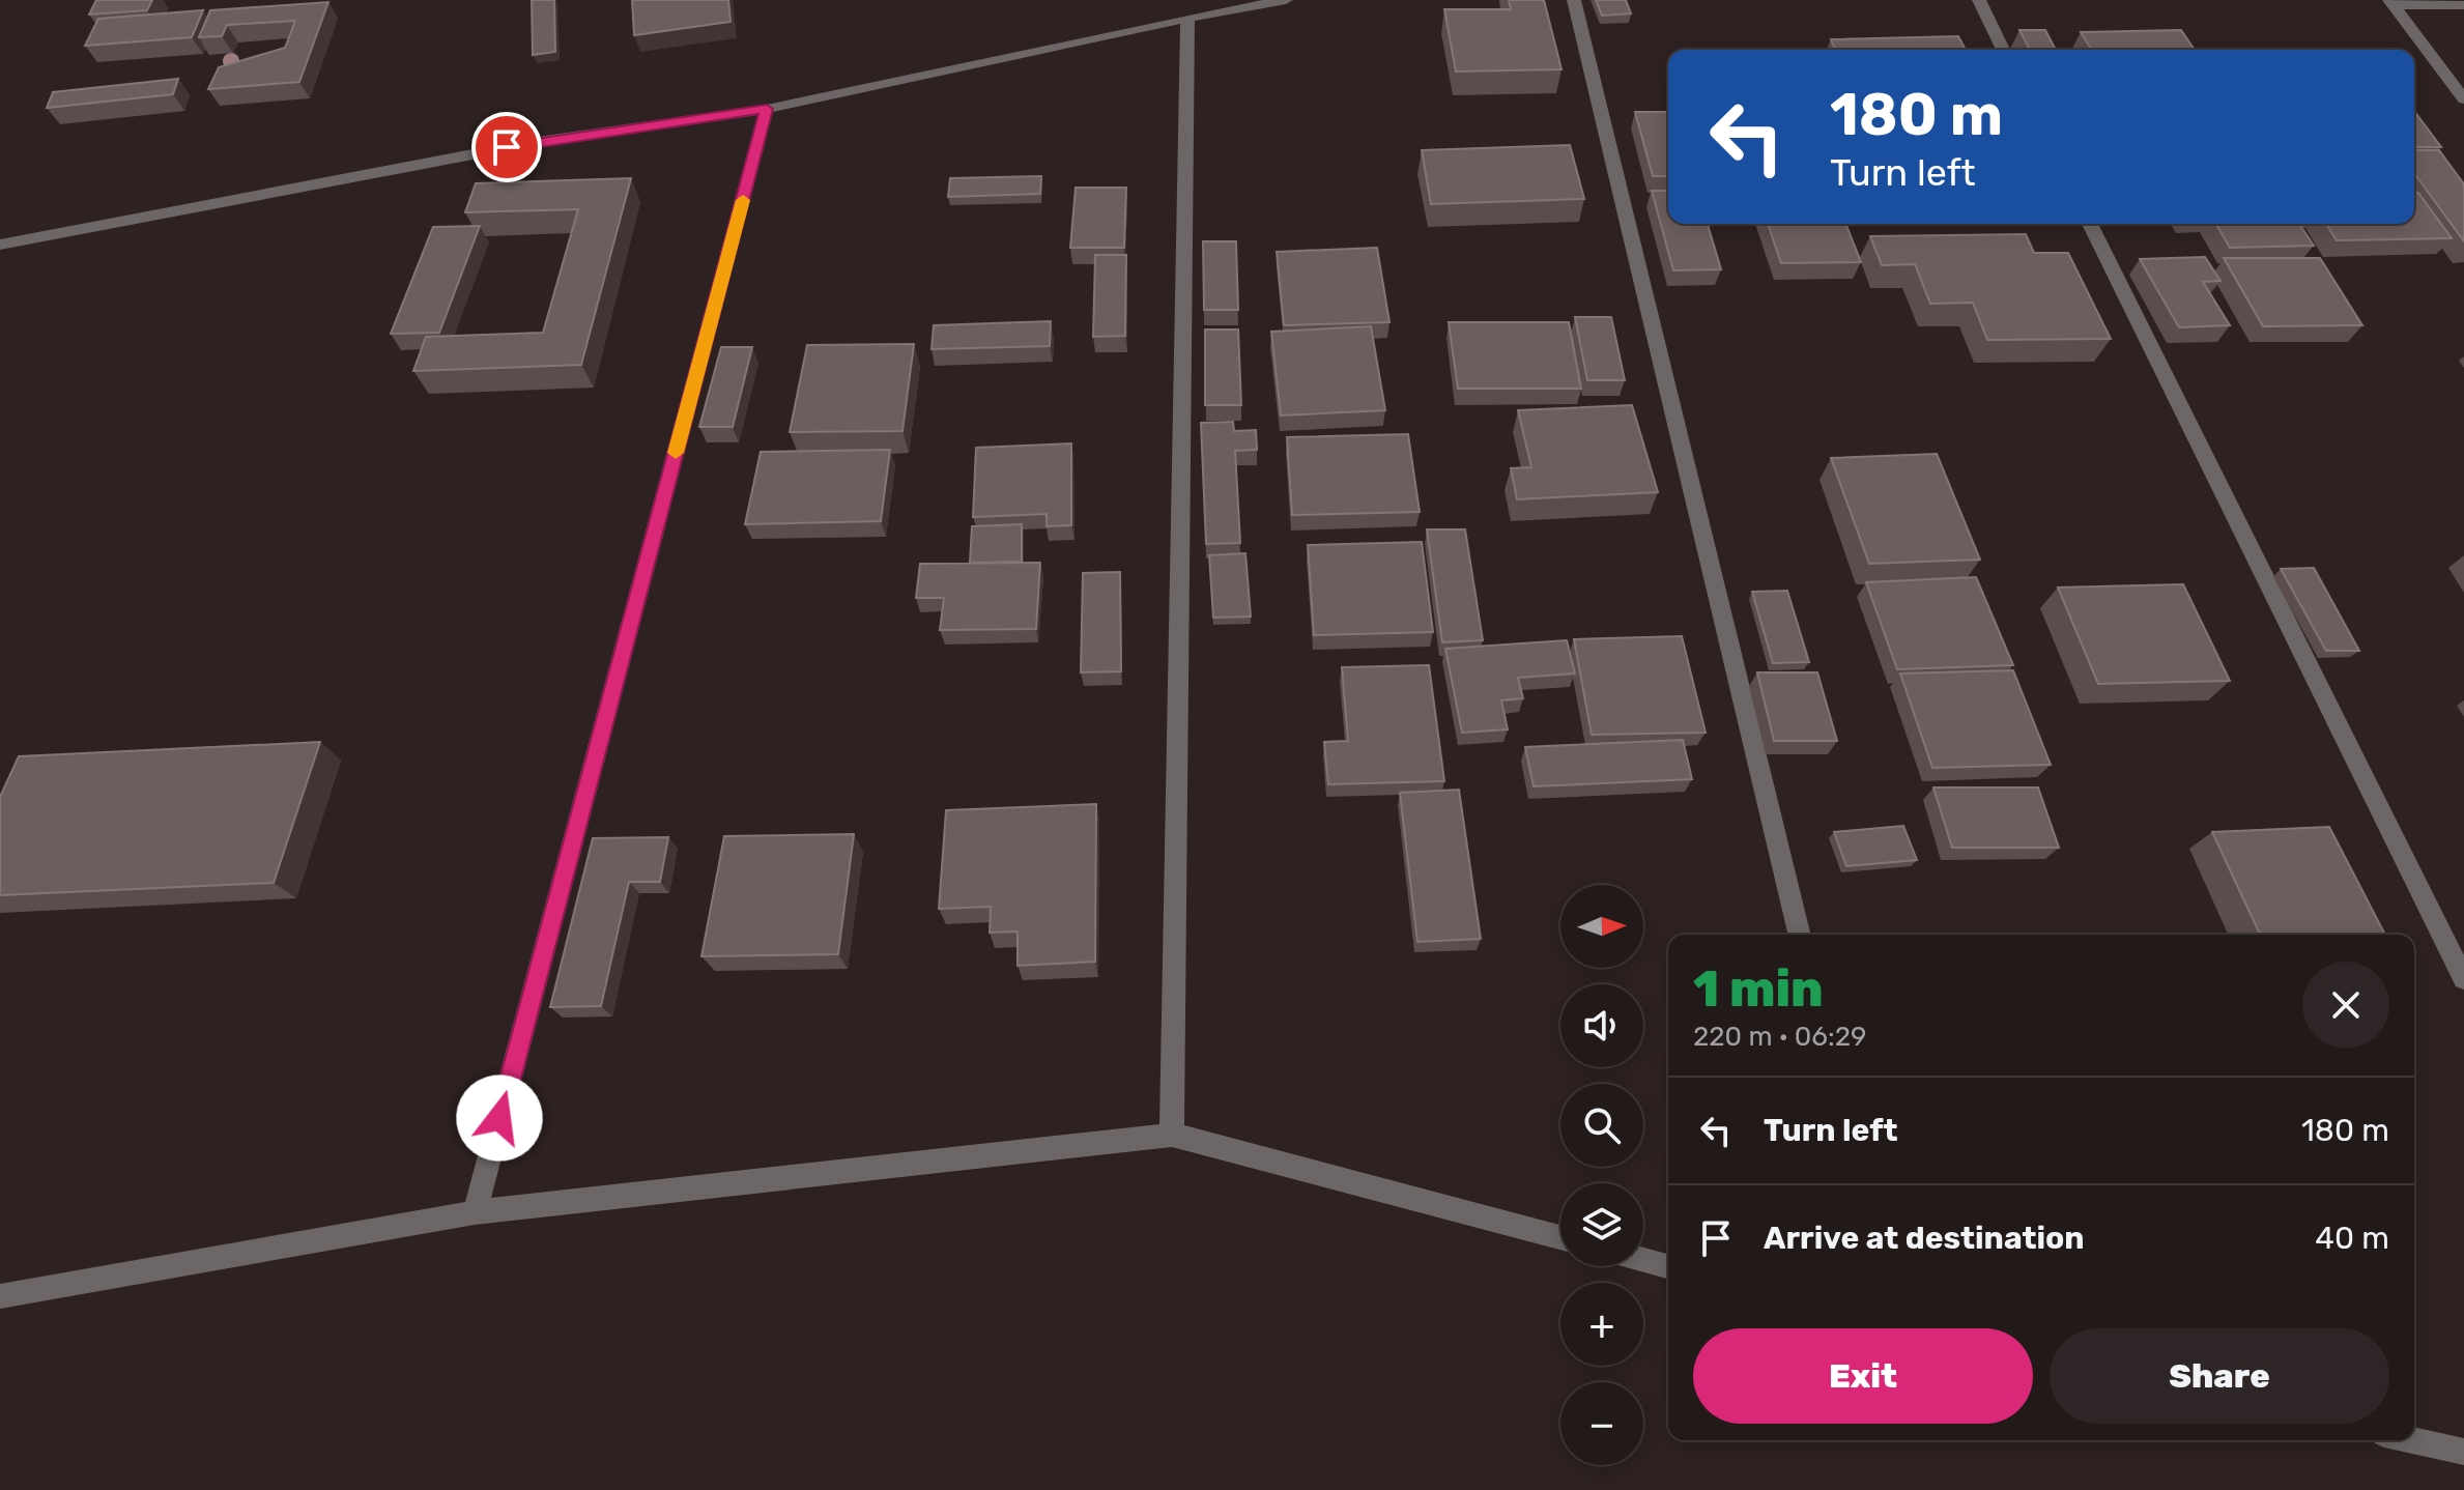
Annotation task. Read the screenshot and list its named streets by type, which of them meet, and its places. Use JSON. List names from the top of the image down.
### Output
{
  "north": "right",
  "page": {
    "turn": ["180 m", "Turn left"],
    "map_buttons": ["+", "−"],
    "heading": ["1 min", "220 m · 06:29"],
    "list": [
      {
        "name": "Turn left",
        "value": "180 m"
      },
      {
        "name": "Arrive at destination",
        "value": "40 m"
      }
    ],
    "buttons": ["Exit", "Share"]
  }
}
